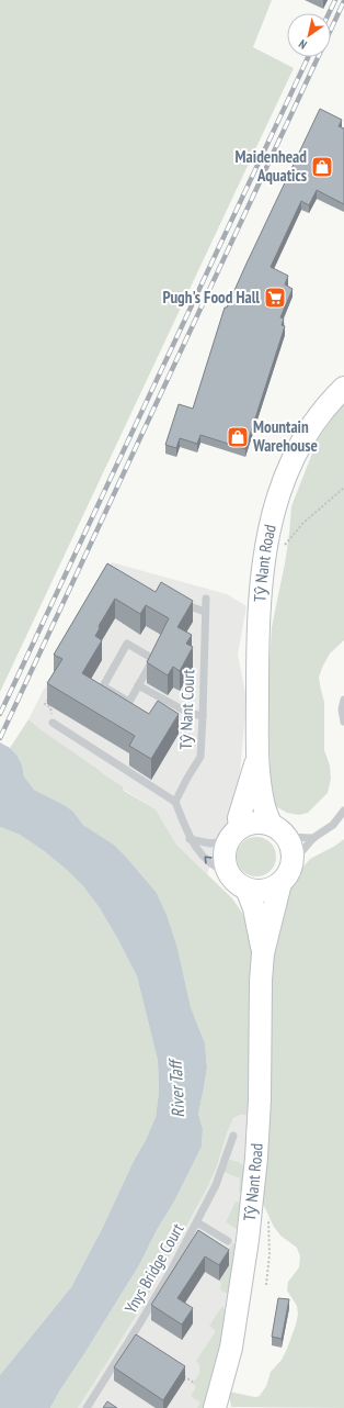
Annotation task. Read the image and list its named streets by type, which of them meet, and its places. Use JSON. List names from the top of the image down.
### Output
{
  "streets": {
    "main road": ["Tŷ Nant Road"],
    "lane": ["Tŷ Nant Court", "Ynys Bridge Court"]
  },
  "water": ["River Taff"],
  "places": {
    "shop": ["Maidenhead Aquatics", "Mountain Warehouse"],
    "supermarket": ["Pugh's Food Hall"]
  },
  "north": "bottom left"
}
